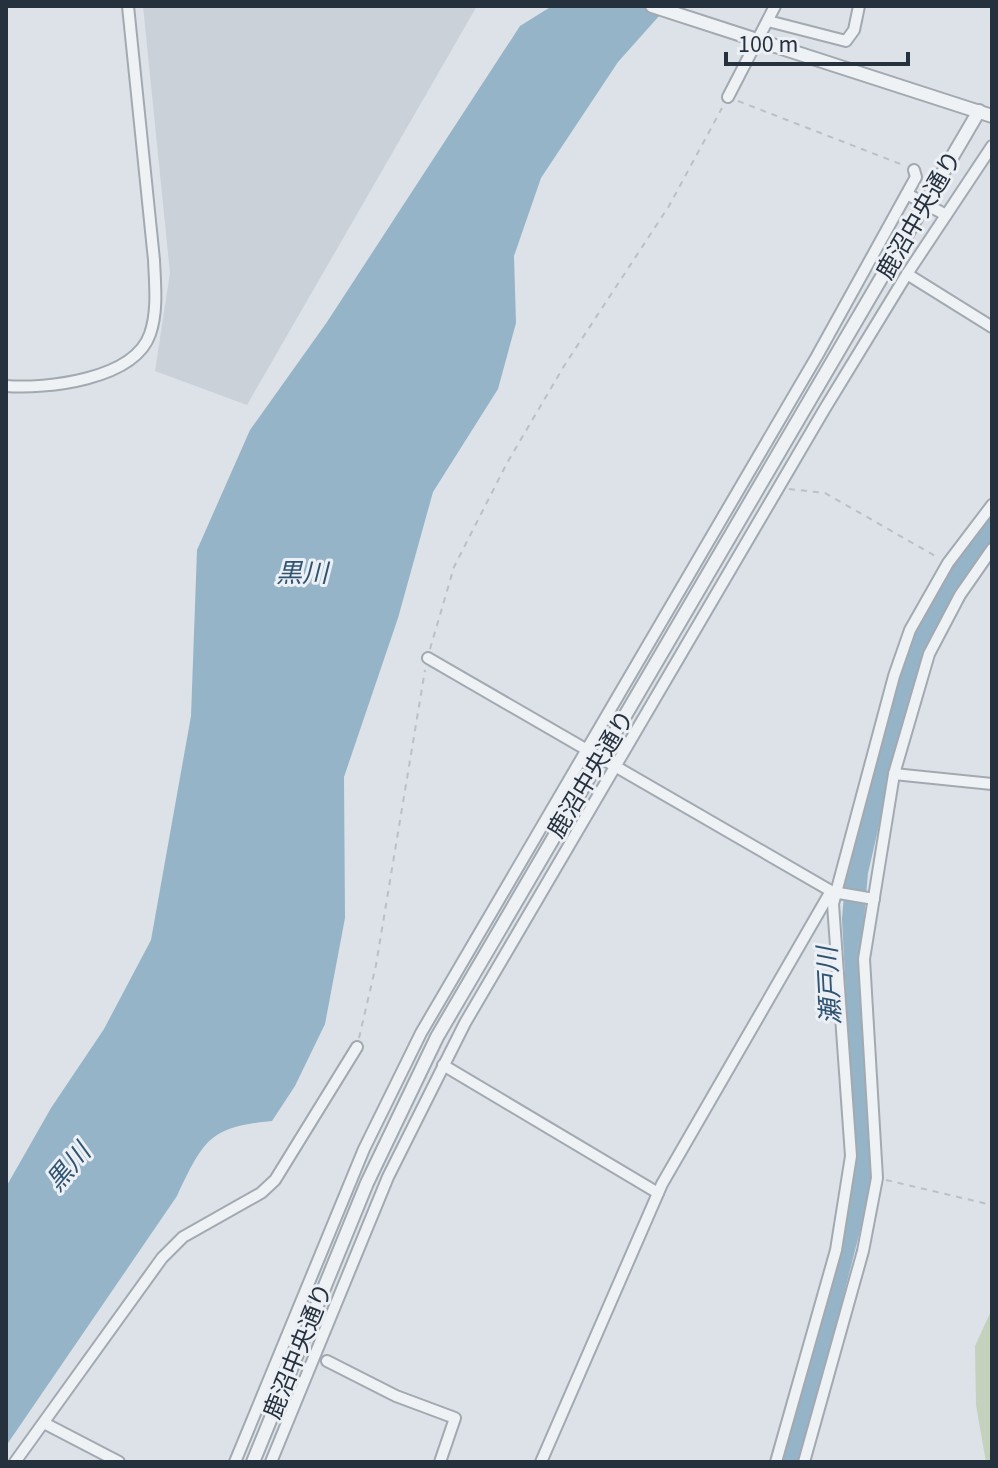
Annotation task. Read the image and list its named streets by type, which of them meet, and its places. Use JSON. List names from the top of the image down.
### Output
{
  "streets": {
    "street": ["鹿沼中央通り"]
  },
  "water": ["黒川", "瀬戸川"],
  "scale_bar": "100 m"
}
